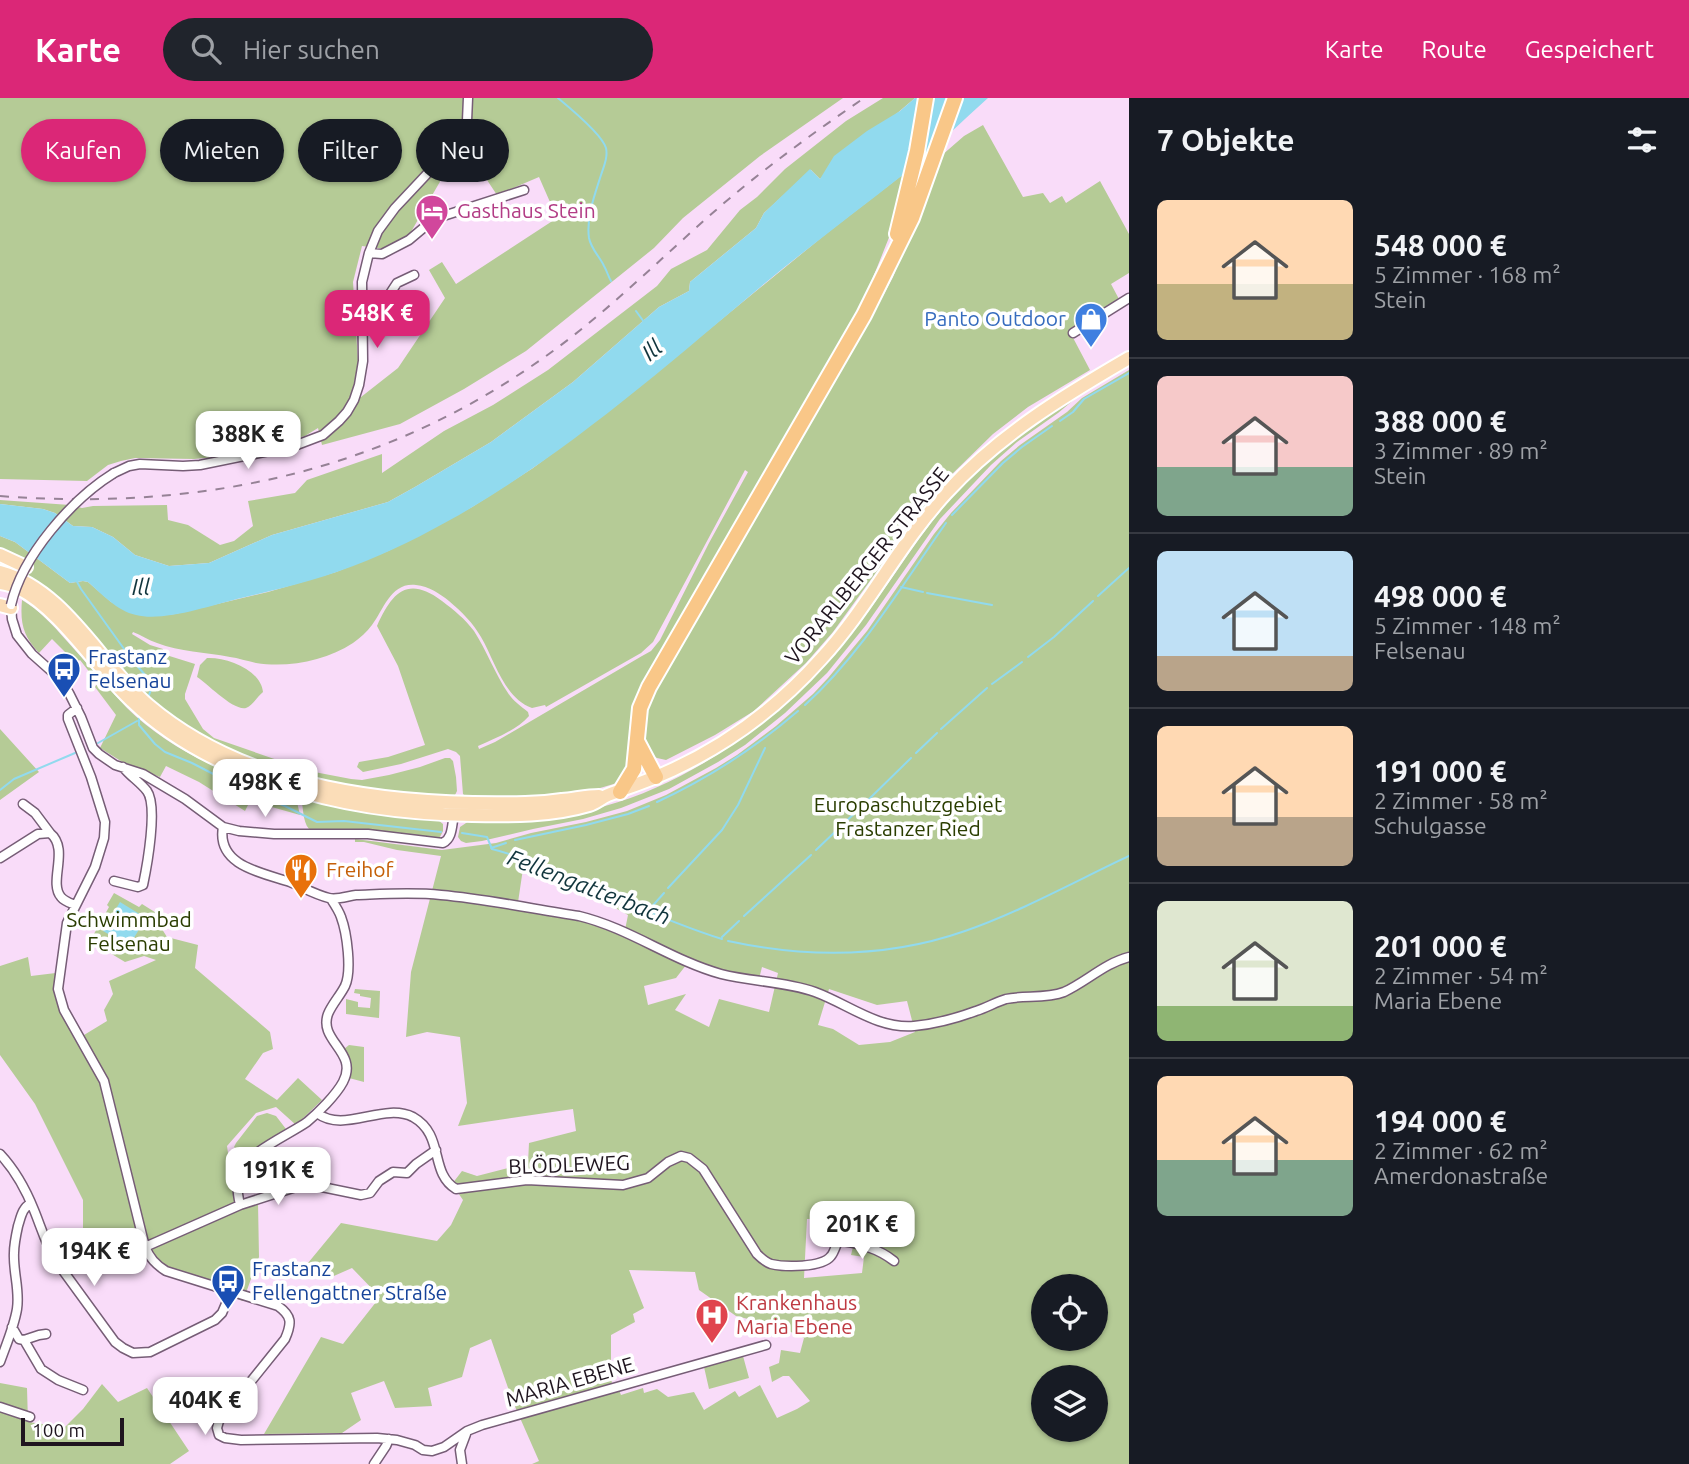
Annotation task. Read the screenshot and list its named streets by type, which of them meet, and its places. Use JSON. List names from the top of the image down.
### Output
{
  "streets": {
    "main road": ["VORARLBERGER STRASSE"],
    "street": ["BLÖDLEWEG", "MARIA EBENE"]
  },
  "water": ["Ill", "Fellengatterbach"],
  "parks": ["Europaschutzgebiet Frastanzer Ried", "Schwimmbad Felsenau"],
  "places": {
    "hotel": ["Gasthaus Stein"],
    "shop": ["Panto Outdoor"],
    "bus stop": ["Frastanz Felsenau", "Frastanz Fellengattner Straße"],
    "restaurant": ["Freihof"],
    "hospital": ["Krankenhaus Maria Ebene"]
  },
  "scale_bar": "100 m",
  "page": {
    "header": "Karte",
    "search": "Hier suchen",
    "nav": ["Karte", "Route", "Gespeichert"],
    "heading": "7 Objekte",
    "chip": [
      "Kaufen",
      "Mieten",
      "Filter",
      "Neu"
    ],
    "list": [
      {
        "name": "548 000 €",
        "note": "5 Zimmer · 168 m² · Stein"
      },
      {
        "name": "388 000 €",
        "note": "3 Zimmer · 89 m² · Stein"
      },
      {
        "name": "498 000 €",
        "note": "5 Zimmer · 148 m² · Felsenau"
      },
      {
        "name": "191 000 €",
        "note": "2 Zimmer · 58 m² · Schulgasse"
      },
      {
        "name": "201 000 €",
        "note": "2 Zimmer · 54 m² · Maria Ebene"
      },
      {
        "name": "194 000 €",
        "note": "2 Zimmer · 62 m² · Amerdonastraße"
      }
    ],
    "price": [
      "548K €",
      "388K €",
      "498K €",
      "191K €",
      "201K €",
      "194K €",
      "404K €"
    ],
    "scale": "100 m"
  }
}
